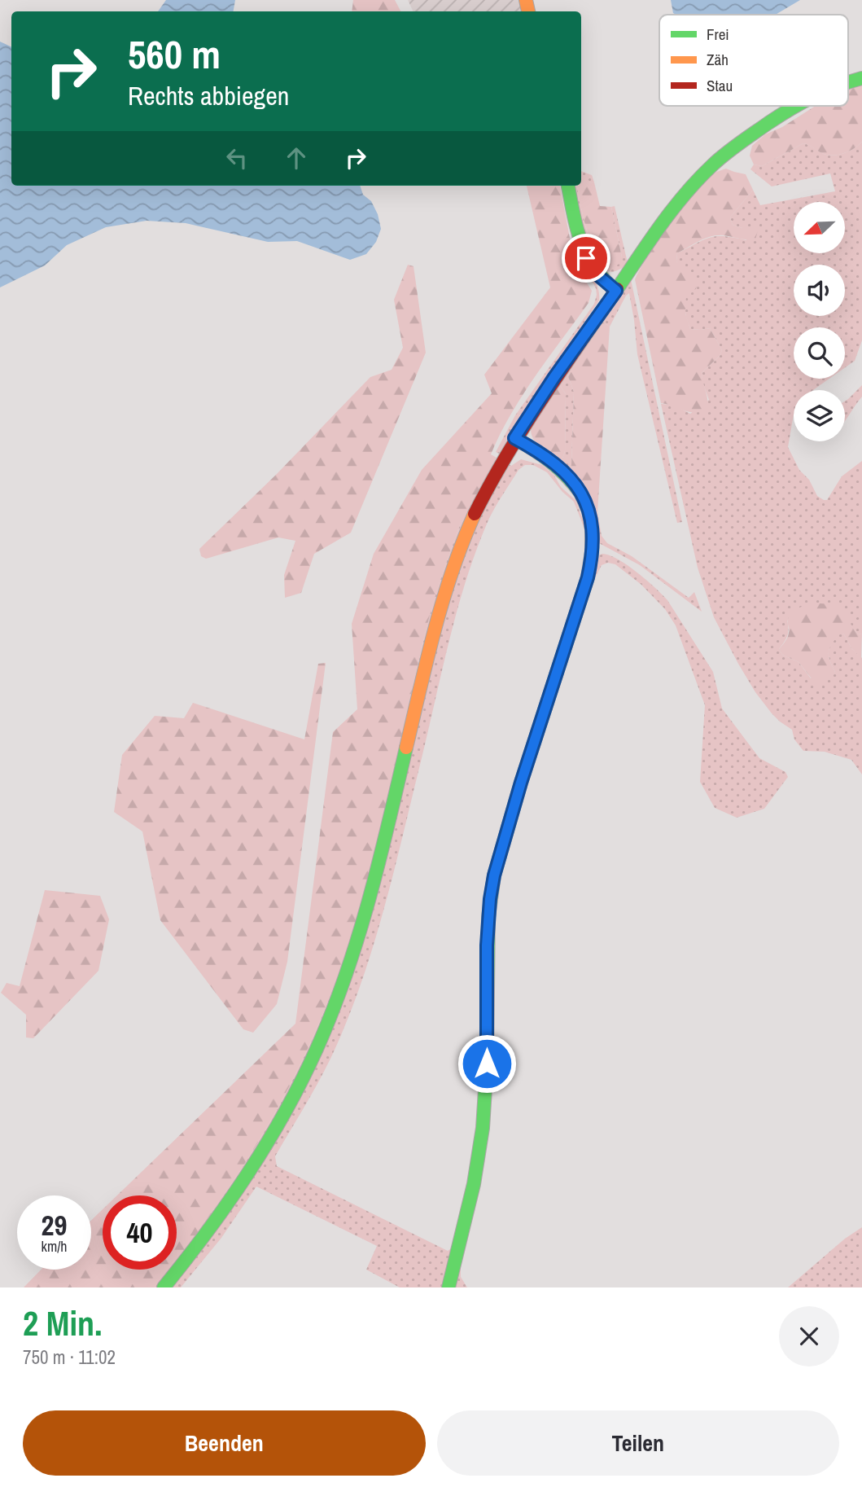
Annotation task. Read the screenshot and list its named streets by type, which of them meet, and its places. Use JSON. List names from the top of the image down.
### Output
{
  "legend": ["Frei", "Zäh", "Stau"],
  "north": "bottom left",
  "page": {
    "turn": ["560 m", "Rechts abbiegen"],
    "speed": "29 km/h",
    "limit": "40",
    "heading": ["2 Min.", "750 m · 11:02"],
    "buttons": ["Beenden", "Teilen"]
  }
}
